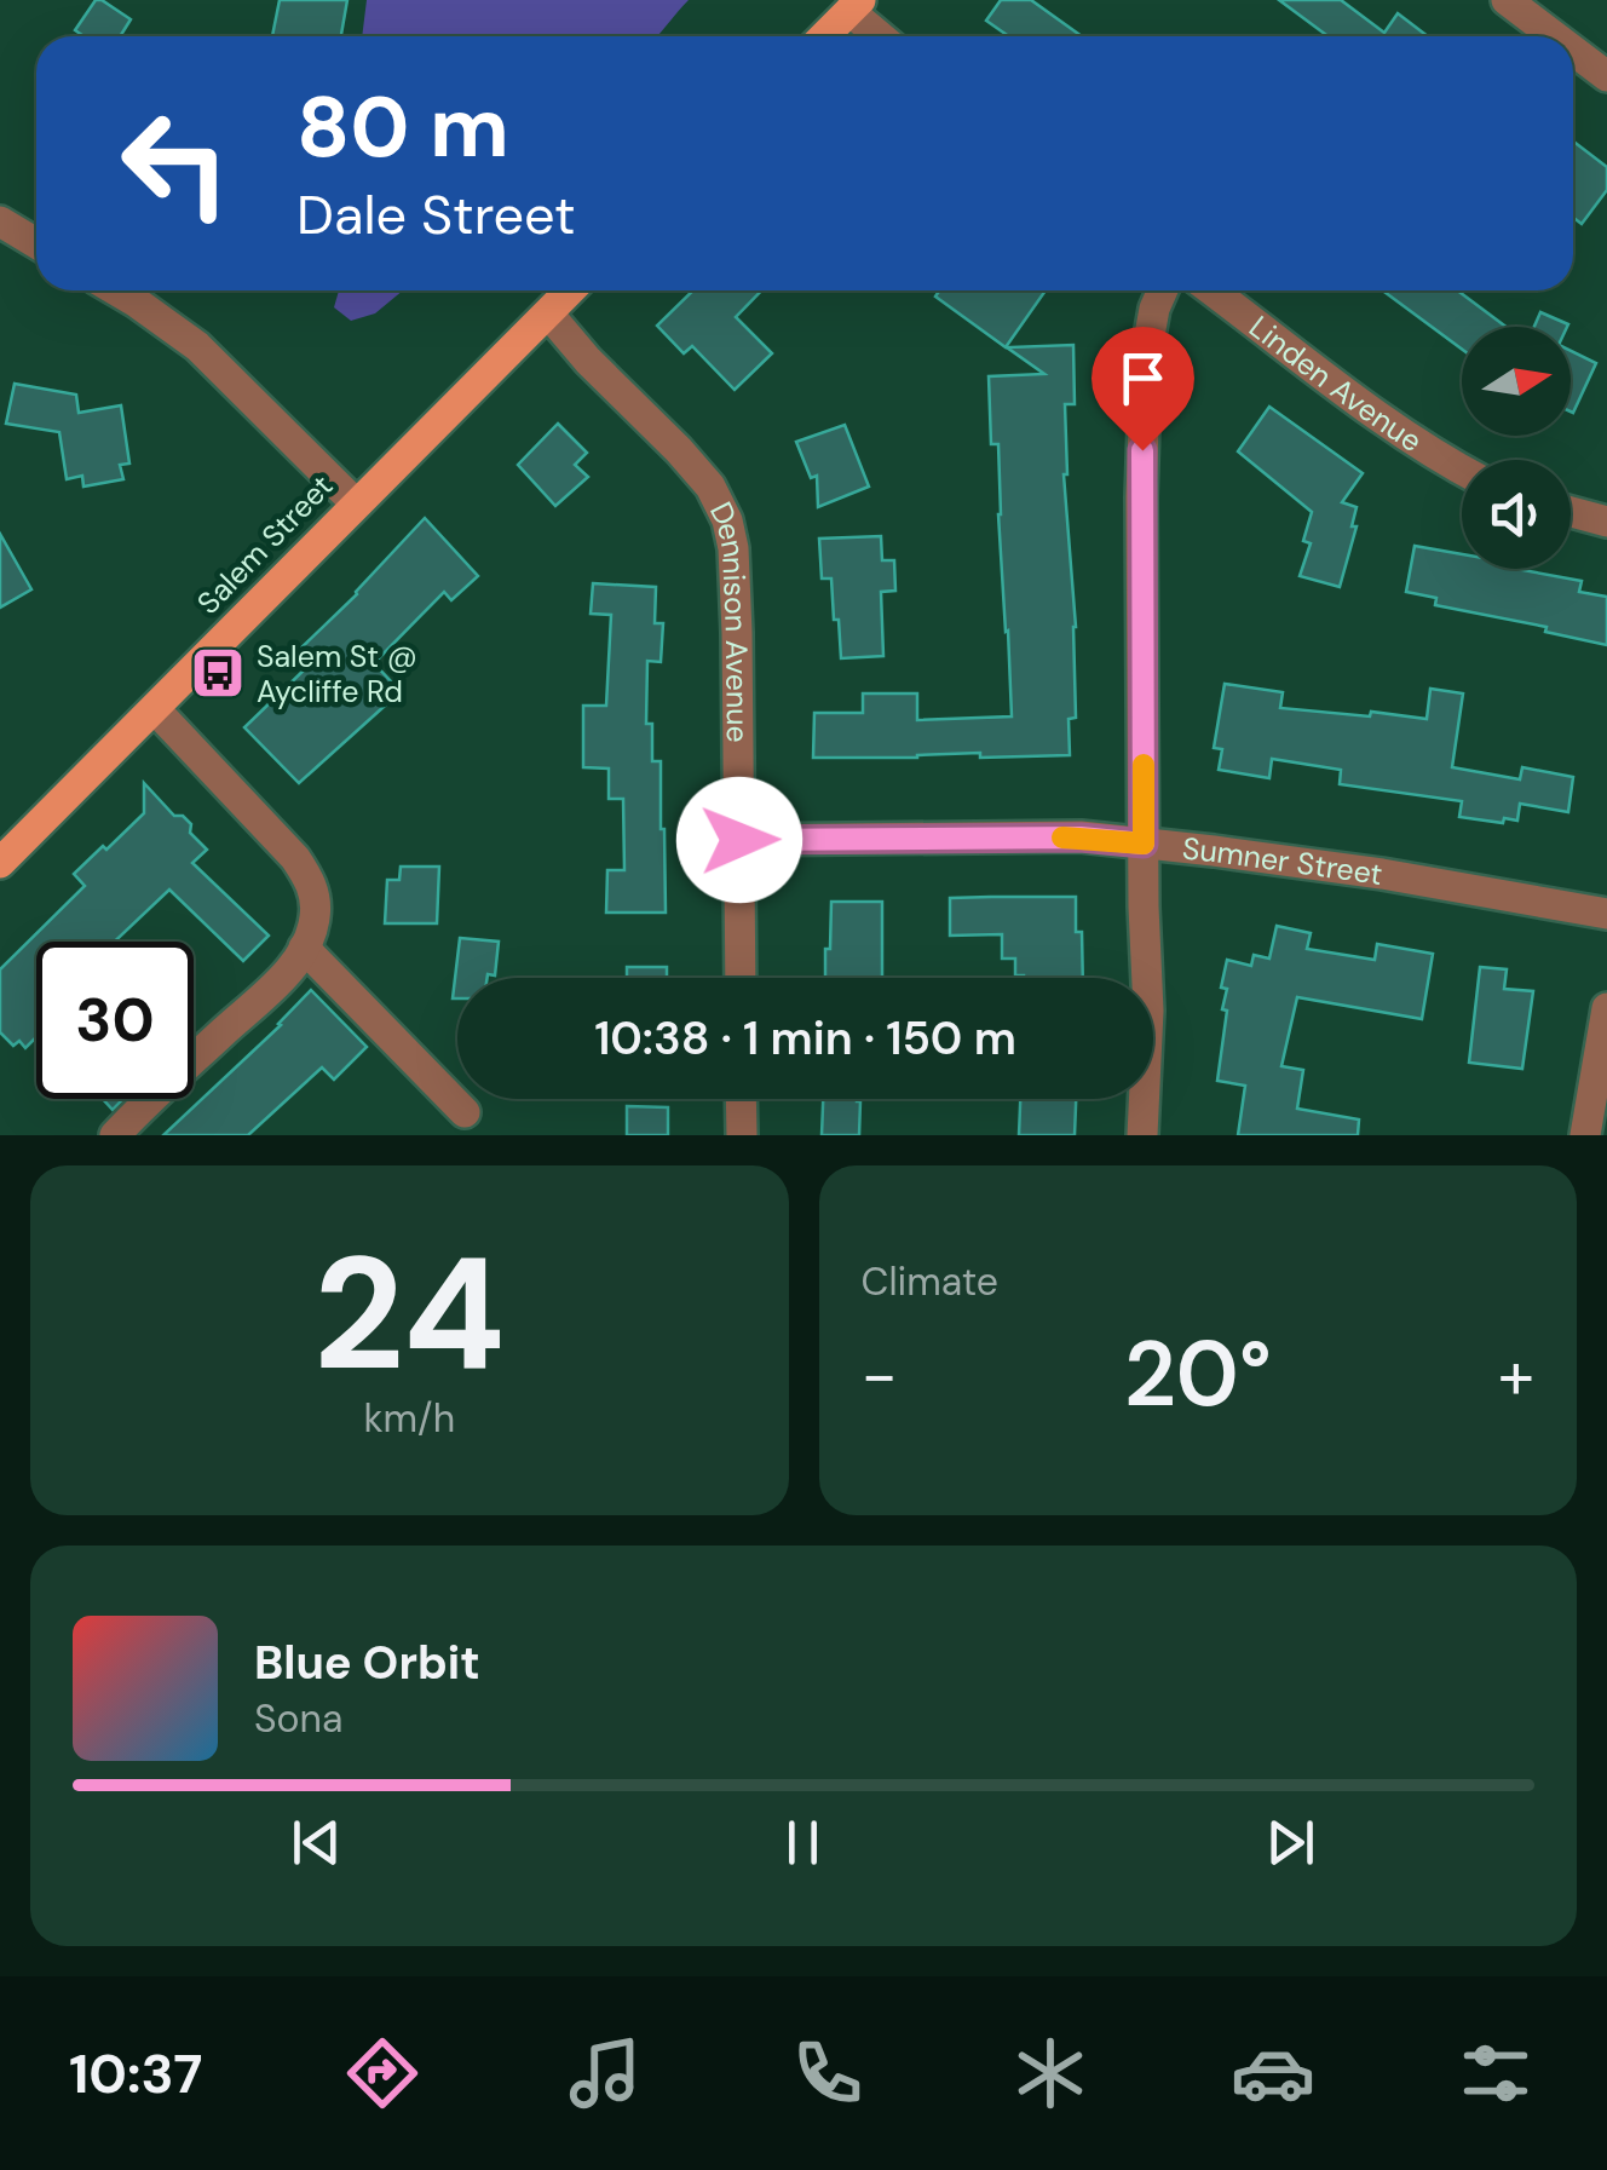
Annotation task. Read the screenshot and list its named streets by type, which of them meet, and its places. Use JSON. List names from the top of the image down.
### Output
{
  "streets": {
    "main road": ["Salem Street"],
    "street": ["Linden Avenue", "Dennison Avenue", "Sumner Street"]
  },
  "crossings": [
    ["Salem Street", "Dennison Avenue"],
    ["Dennison Avenue", "Sumner Street"]
  ],
  "places": {
    "bus stop": ["Salem St @ Aycliffe Rd"]
  },
  "north": "right",
  "page": {
    "turn": ["80 m", "Dale Street"],
    "limit": "30",
    "trip": "10:38 · 1 min · 150 m",
    "tile": [
      ["24", "km/h"],
      "Climate"
    ],
    "heat": ["−", "20°", "+"],
    "song": ["Blue Orbit", "Sona"],
    "tabs": "10:37"
  }
}
